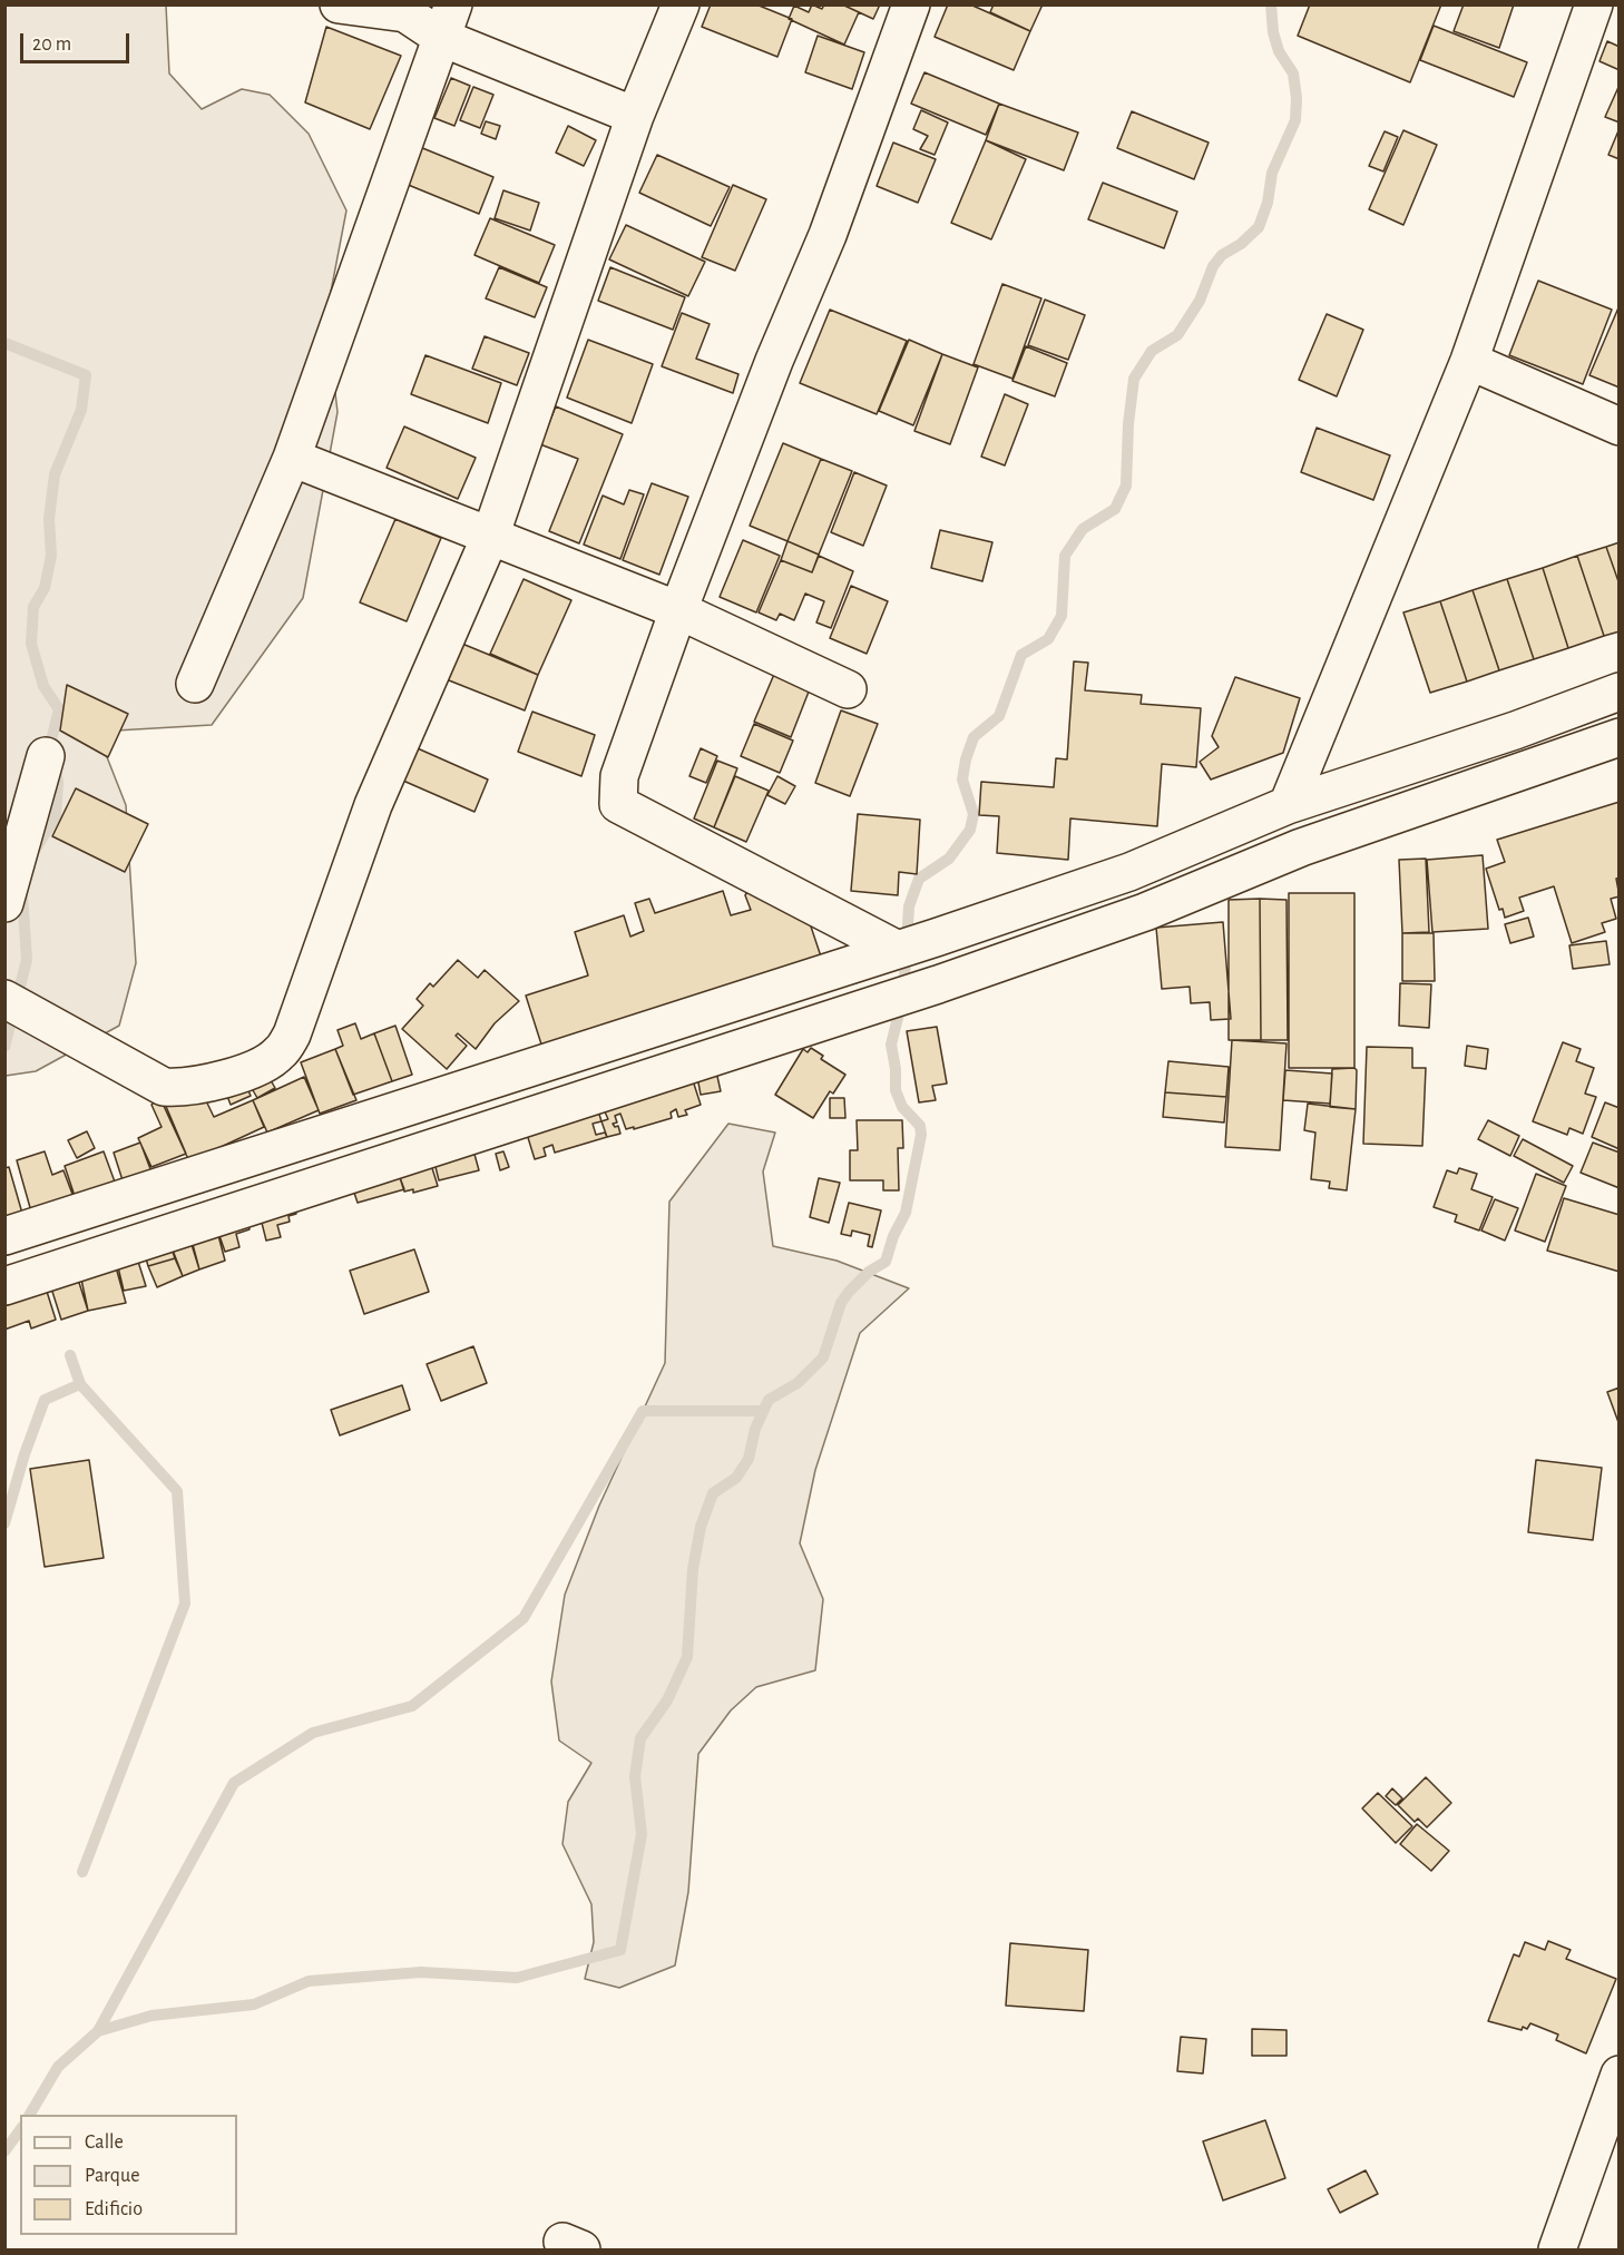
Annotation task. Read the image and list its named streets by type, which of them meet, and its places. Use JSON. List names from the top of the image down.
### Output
{
  "legend": ["Calle", "Parque", "Edificio"],
  "scale_bar": "20 m"
}
